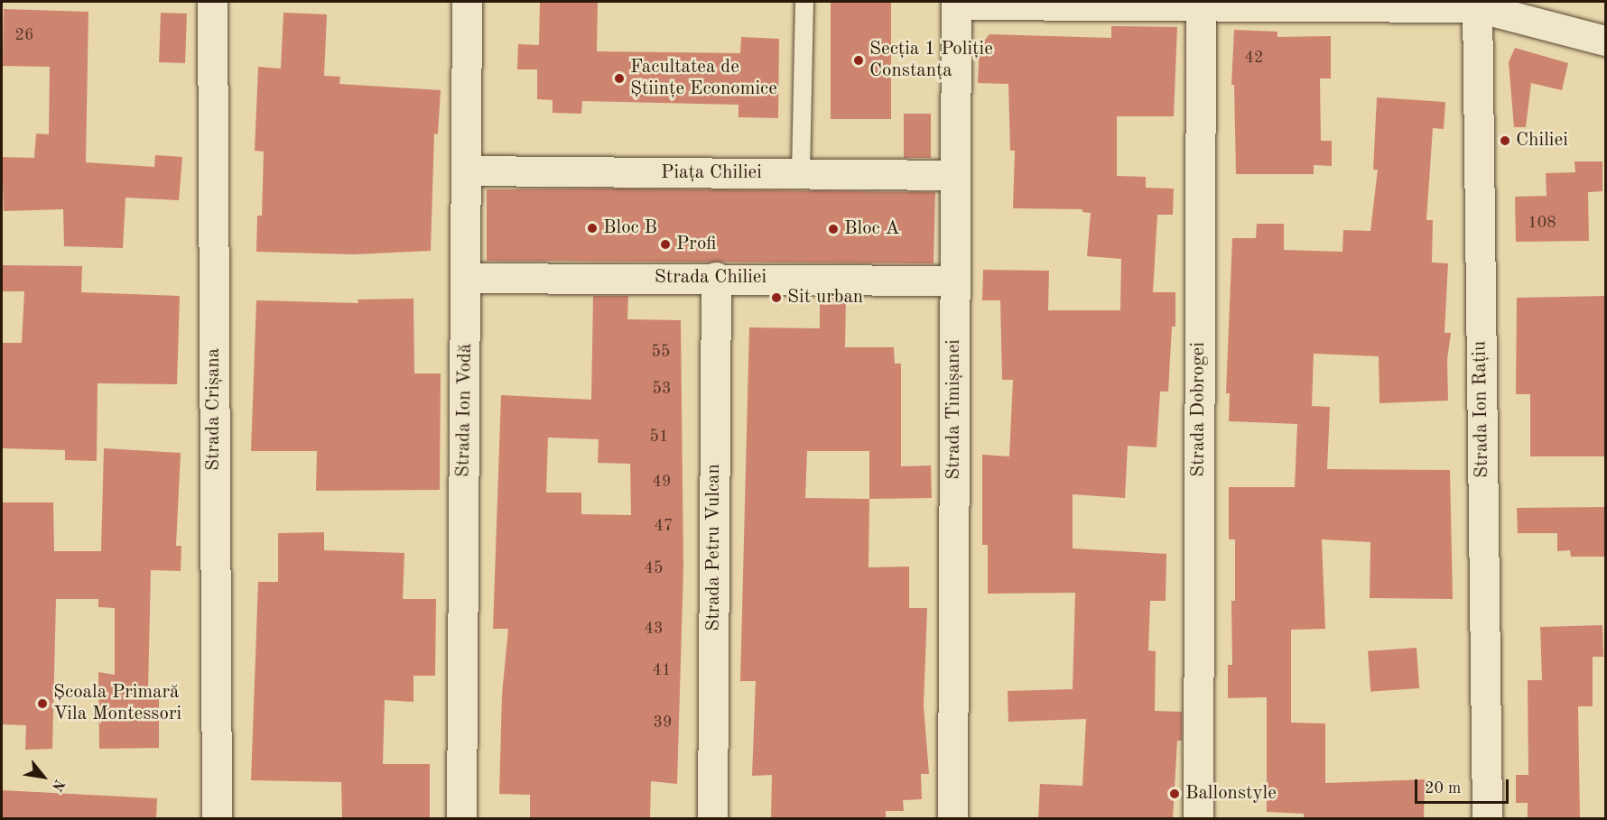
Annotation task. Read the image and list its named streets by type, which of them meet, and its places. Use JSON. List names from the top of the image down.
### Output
{
  "streets": {
    "street": [
      "Piața Chiliei",
      "Strada Chiliei",
      "Strada Crișana",
      "Strada Timișanei",
      "Strada Dobrogei",
      "Strada Ion Rațiu",
      "Strada Ion Vodă",
      "Strada Petru Vulcan"
    ]
  },
  "crossings": [
    ["Piața Chiliei", "Strada Timișanei"],
    ["Piața Chiliei", "Strada Ion Vodă"],
    ["Strada Chiliei", "Strada Timișanei"],
    ["Strada Chiliei", "Strada Ion Vodă"],
    ["Strada Chiliei", "Strada Petru Vulcan"]
  ],
  "places": [
    "Secția 1 Poliție Constanța",
    "Facultatea de Științe Economice",
    "Chiliei",
    "Bloc B",
    "Bloc A",
    "Profi",
    "Sit urban",
    "Școala Primară Vila Montessori",
    "Ballonstyle"
  ],
  "house_numbers": [
    "26",
    "42",
    "108",
    "55",
    "53",
    "51",
    "49",
    "47",
    "45",
    "43",
    "41",
    "39"
  ],
  "scale_bar": "20 m",
  "north": "bottom right"
}
